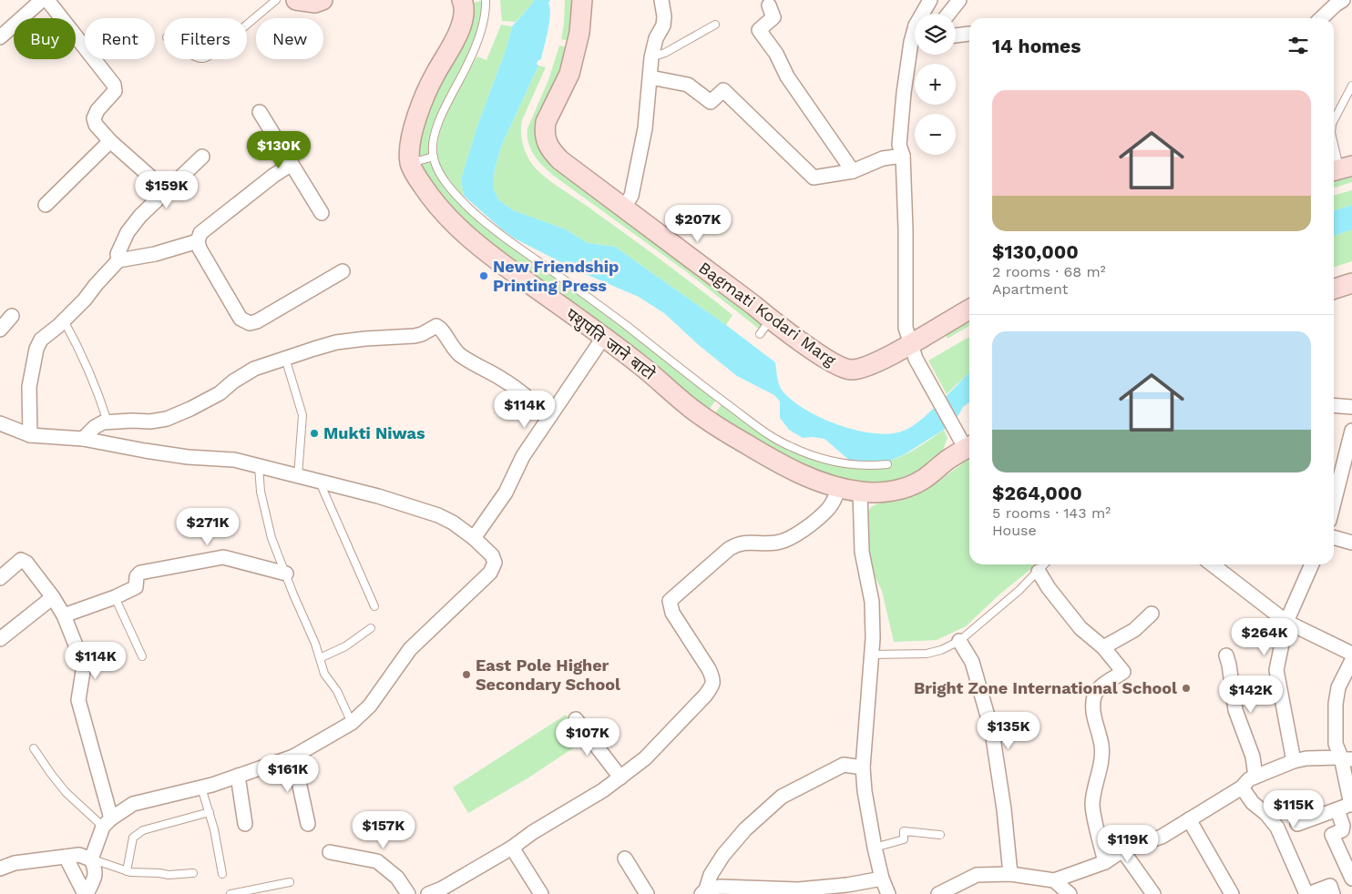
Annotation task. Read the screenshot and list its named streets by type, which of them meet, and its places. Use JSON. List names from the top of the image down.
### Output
{
  "streets": {
    "main road": ["Bagmati Kodari Marg", "पशुपति जाने बाटो"]
  },
  "places": [
    "New Friendship Printing Press",
    "Mukti Niwas",
    "East Pole Higher Secondary School",
    "Bright Zone International School"
  ],
  "page": {
    "map_buttons": ["+", "−"],
    "chip": [
      "Buy",
      "Rent",
      "Filters",
      "New"
    ],
    "heading": "14 homes",
    "list": [
      {
        "name": "$130,000",
        "note": "2 rooms · 68 m² · Apartment"
      },
      {
        "name": "$264,000",
        "note": "5 rooms · 143 m² · House"
      }
    ],
    "price": [
      "$130K",
      "$159K",
      "$207K",
      "$114K",
      "$271K",
      "$264K",
      "$114K",
      "$142K",
      "$135K",
      "$107K",
      "$161K",
      "$115K",
      "$157K",
      "$119K"
    ]
  }
}
